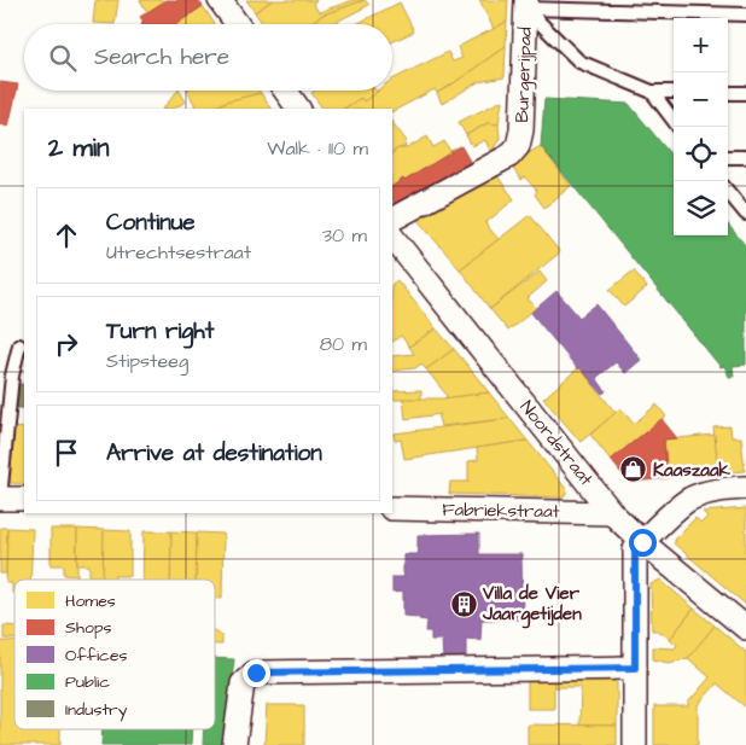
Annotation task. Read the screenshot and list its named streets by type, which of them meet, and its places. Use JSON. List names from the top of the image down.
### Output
{
  "streets": {
    "street": ["Burgerijpad", "Noordstraat", "Fabriekstraat"]
  },
  "crossings": [
    ["Noordstraat", "Fabriekstraat"]
  ],
  "places": {
    "shop": ["Kaaszaak"],
    "building": ["Villa de Vier Jaargetijden"]
  },
  "legend": [
    "Homes",
    "Shops",
    "Offices",
    "Public",
    "Industry"
  ],
  "page": {
    "map_buttons": ["+", "−"],
    "search": "Search here",
    "heading": ["2 min", "Walk · 110 m"],
    "list": [
      ["Continue", "Utrechtsestraat", "30 m"],
      ["Turn right", "Stipsteeg", "80 m"],
      "Arrive at destination"
    ]
  }
}
